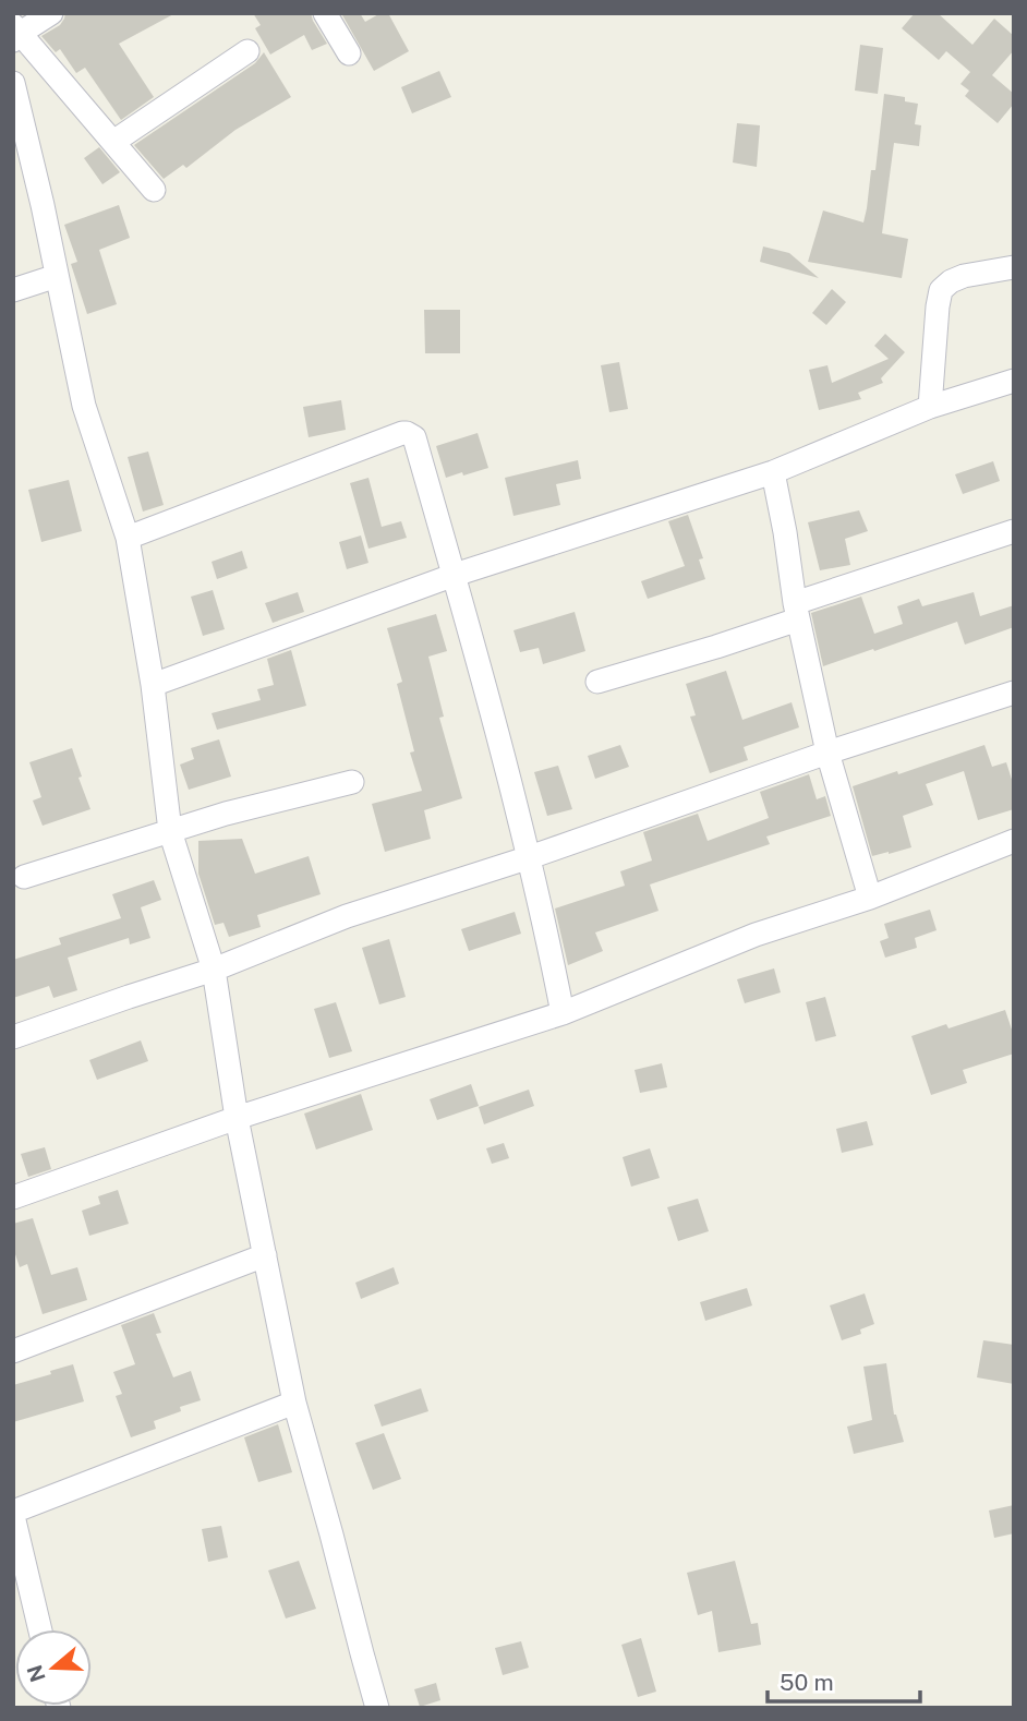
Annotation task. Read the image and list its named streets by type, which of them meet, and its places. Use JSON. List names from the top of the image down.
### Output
{
  "scale_bar": "50 m",
  "north": "left"
}
